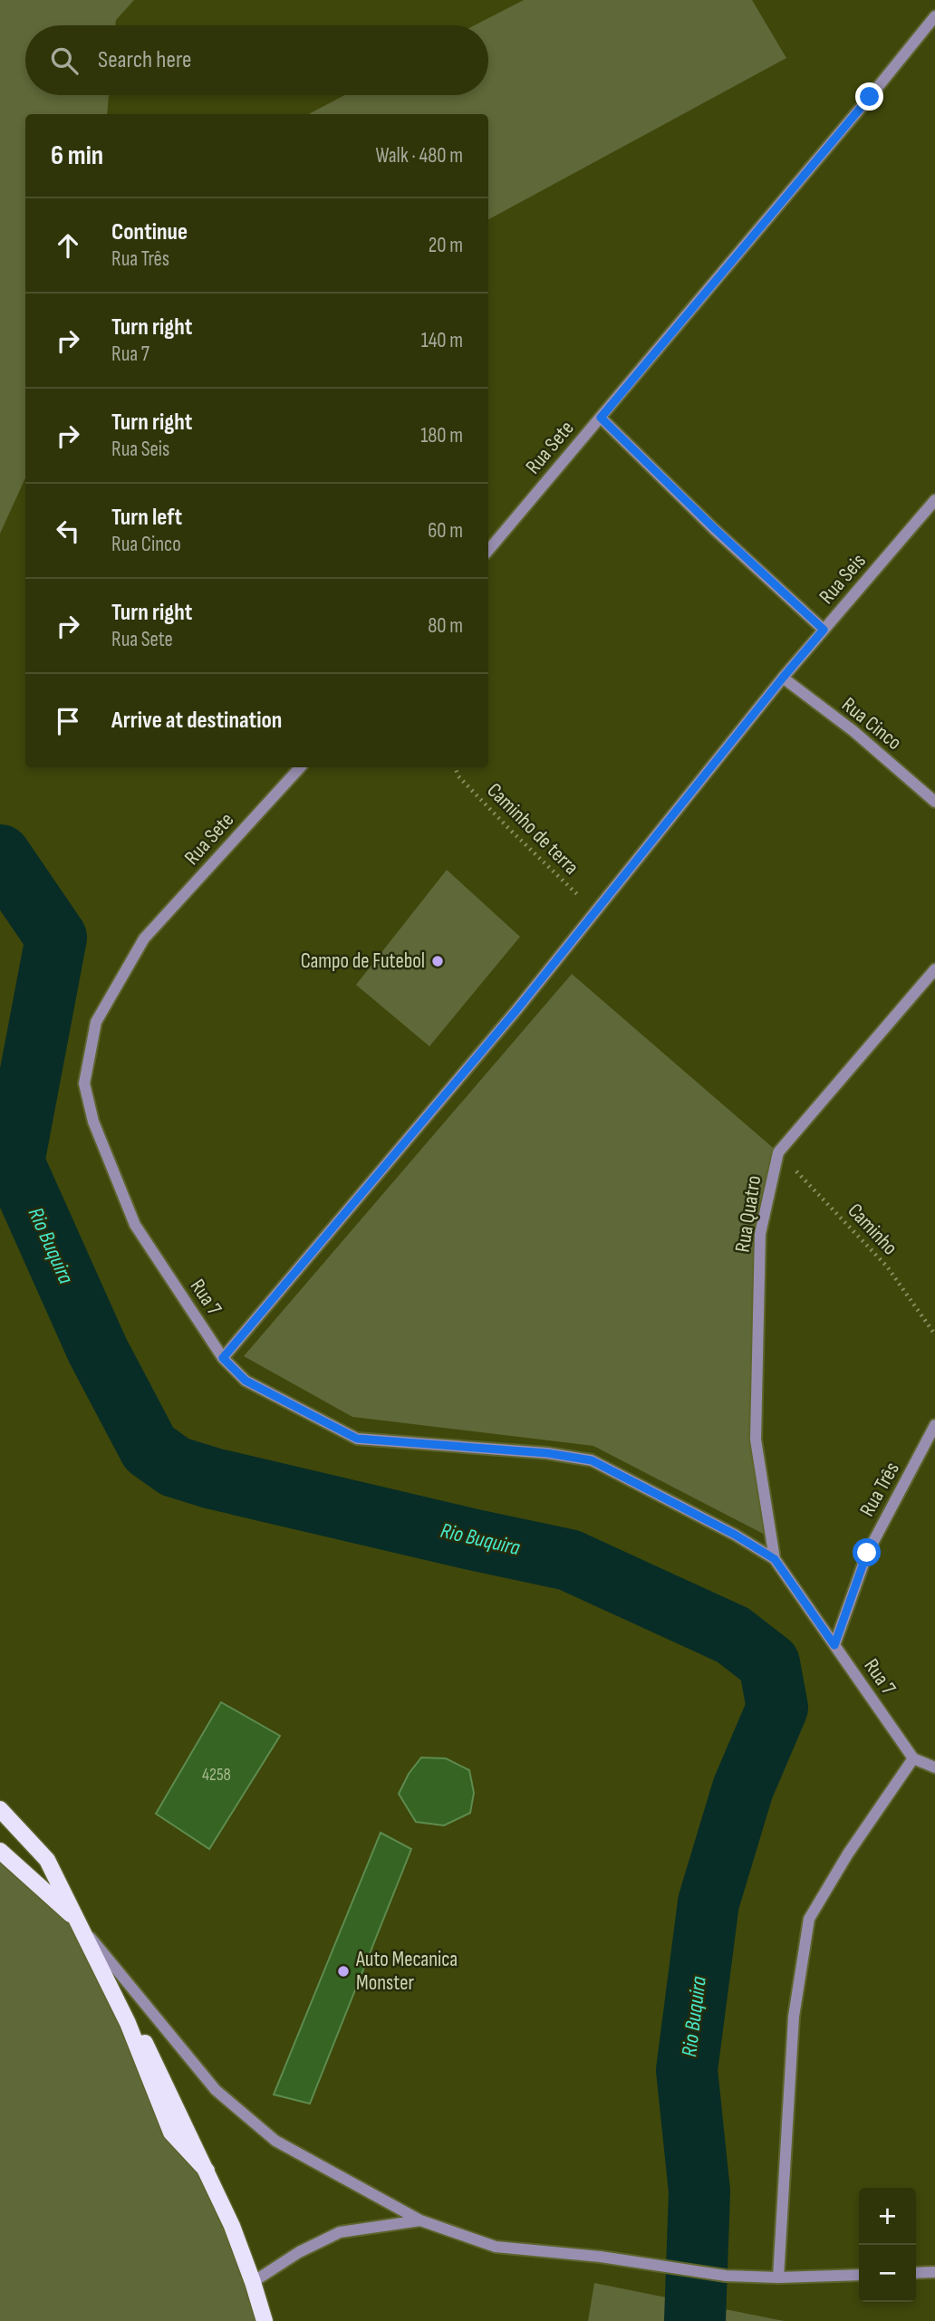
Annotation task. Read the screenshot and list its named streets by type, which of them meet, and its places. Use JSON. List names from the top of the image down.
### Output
{
  "streets": {
    "street": [
      "Rua Sete",
      "Rua Seis",
      "Rua Cinco",
      "Rua Quatro",
      "Rua 7",
      "Rua Três"
    ],
    "path": ["Caminho de terra", "Caminho"]
  },
  "crossings": [
    ["Rua Sete", "Rua 7"],
    ["Rua Seis", "Rua Cinco"],
    ["Rua Seis", "Caminho de terra"],
    ["Rua Seis", "Rua 7"],
    ["Rua Quatro", "Caminho"],
    ["Rua Quatro", "Rua 7"],
    ["Rua 7", "Rua Três"]
  ],
  "water": ["Rio Buquira"],
  "places": ["Campo de Futebol", "Auto Mecanica Monster"],
  "house_numbers": ["4258"],
  "page": {
    "search": "Search here",
    "heading": ["6 min", "Walk · 480 m"],
    "list": [
      ["Continue", "Rua Três", "20 m"],
      ["Turn right", "Rua 7", "140 m"],
      ["Turn right", "Rua Seis", "180 m"],
      ["Turn left", "Rua Cinco", "60 m"],
      ["Turn right", "Rua Sete", "80 m"],
      "Arrive at destination"
    ],
    "map_buttons": ["+", "−"]
  }
}
